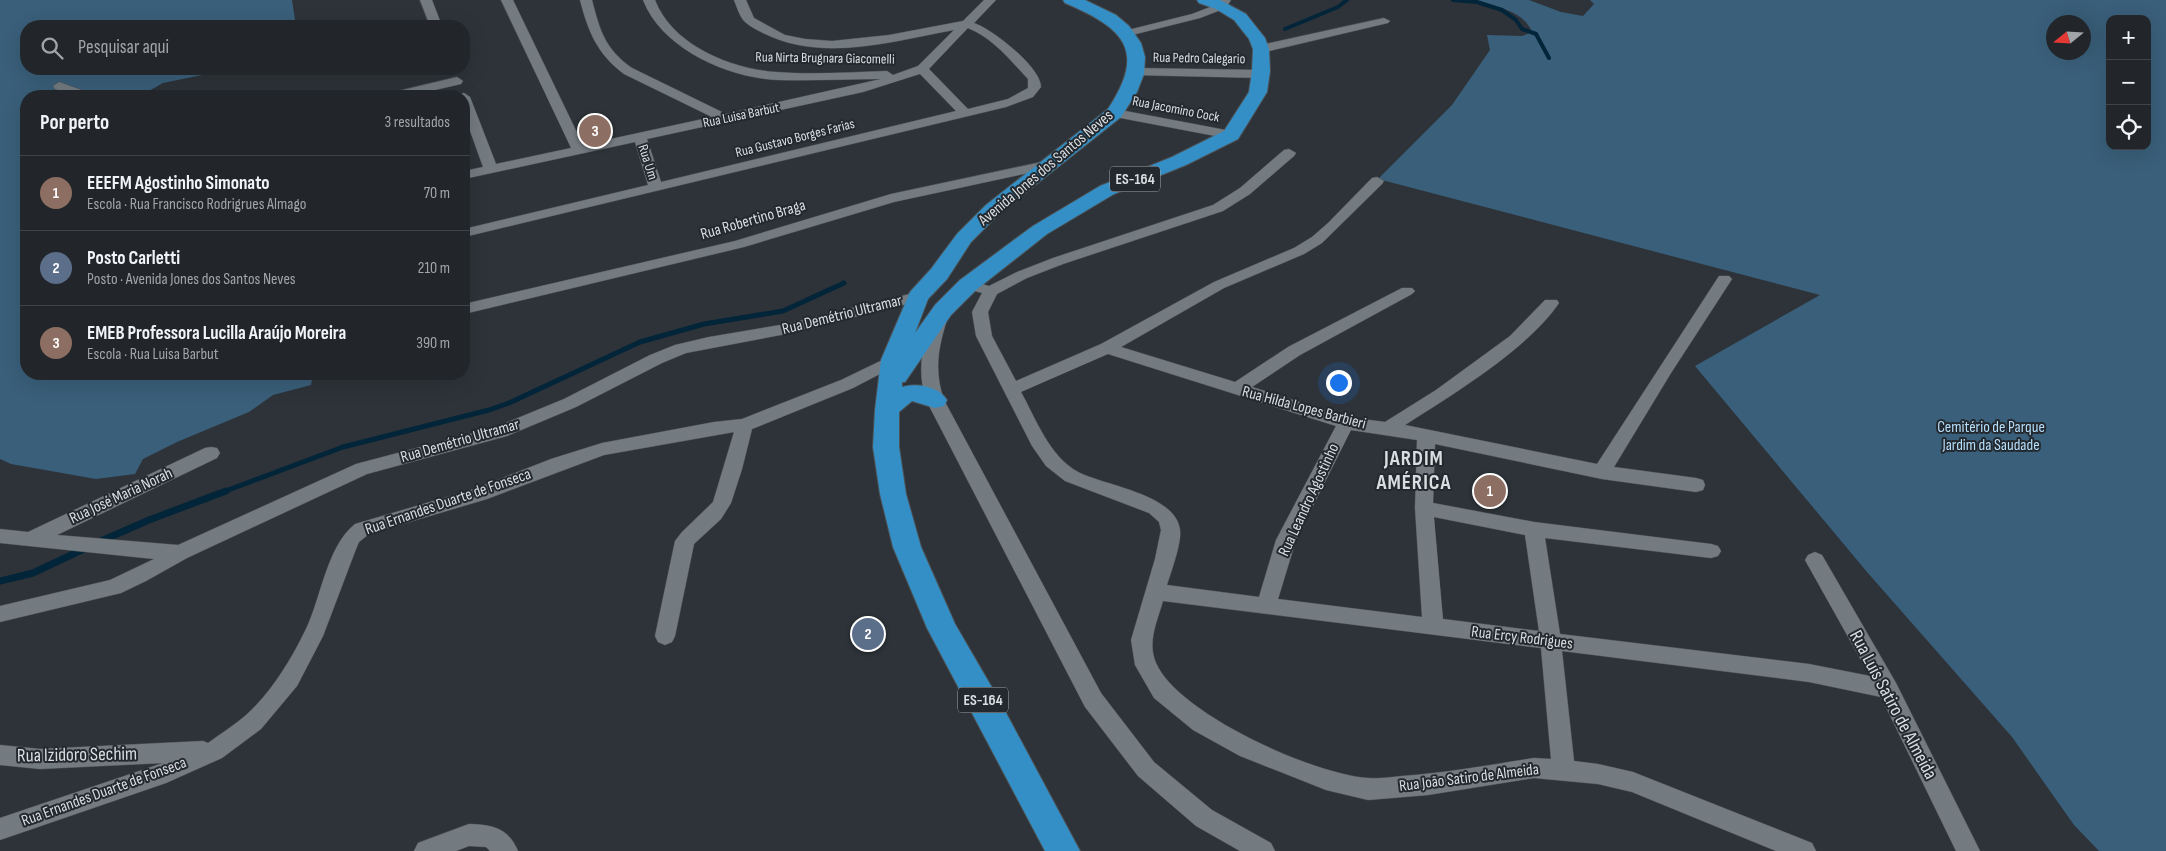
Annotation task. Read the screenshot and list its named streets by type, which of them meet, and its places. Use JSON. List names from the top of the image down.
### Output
{
  "streets": {
    "highway": ["Avenida Jones dos Santos Neves", "ES-164"],
    "street": [
      "Rua Nirta Brugnara Giacomelli",
      "Rua Pedro Calegario",
      "Rua Jacomino Cock",
      "Rua Luisa Barbut",
      "Rua Gustavo Borges Farias",
      "Rua Um",
      "Rua Robertino Braga",
      "Rua Demétrio Ultramar",
      "Rua Hilda Lopes Barbieri",
      "Rua José Maria Norah",
      "Rua Leandro Agostinho",
      "Rua Ernandes Duarte de Fonseca",
      "Rua Ercy Rodrigues",
      "Rua Luís Satiro de Almeida",
      "Rua Izidoro Sechim",
      "Rua João Satiro de Almeida"
    ]
  },
  "crossings": [
    ["Rua Nirta Brugnara Giacomelli", "Rua Luisa Barbut"],
    ["Rua Pedro Calegario", "Avenida Jones dos Santos Neves"],
    ["Rua Pedro Calegario", "ES-164"],
    ["Rua Jacomino Cock", "Avenida Jones dos Santos Neves"],
    ["Rua Jacomino Cock", "ES-164"],
    ["Rua Luisa Barbut", "Rua Gustavo Borges Farias"],
    ["Rua Luisa Barbut", "Rua Um"],
    ["Rua Gustavo Borges Farias", "Rua Um"],
    ["Avenida Jones dos Santos Neves", "ES-164"],
    ["Avenida Jones dos Santos Neves", "Rua Robertino Braga"],
    ["Avenida Jones dos Santos Neves", "Rua Demétrio Ultramar"],
    ["Avenida Jones dos Santos Neves", "Rua Ernandes Duarte de Fonseca"],
    ["Rua Demétrio Ultramar", "Rua José Maria Norah"],
    ["Rua Hilda Lopes Barbieri", "Rua Leandro Agostinho"],
    ["Rua Leandro Agostinho", "Rua Ercy Rodrigues"],
    ["Rua Ernandes Duarte de Fonseca", "Rua Izidoro Sechim"],
    ["Rua Ercy Rodrigues", "Rua Luís Satiro de Almeida"],
    ["Rua Ercy Rodrigues", "Rua João Satiro de Almeida"]
  ],
  "districts": ["JARDIM AMÉRICA"],
  "parks": ["Cemitério de Parque Jardim da Saudade"],
  "north": "left",
  "page": {
    "map_buttons": ["+", "−"],
    "search": "Pesquisar aqui",
    "heading": ["Por perto", "3 resultados"],
    "pins": ["3", "1", "2"],
    "list": [
      {
        "mark": "1",
        "name": "EEEFM Agostinho Simonato",
        "note": "Escola · Rua Francisco Rodrigrues Almago",
        "value": "70 m"
      },
      {
        "mark": "2",
        "name": "Posto Carletti",
        "note": "Posto · Avenida Jones dos Santos Neves",
        "value": "210 m"
      },
      {
        "mark": "3",
        "name": "EMEB Professora Lucilla Araújo Moreira",
        "note": "Escola · Rua Luisa Barbut",
        "value": "390 m"
      }
    ]
  }
}
